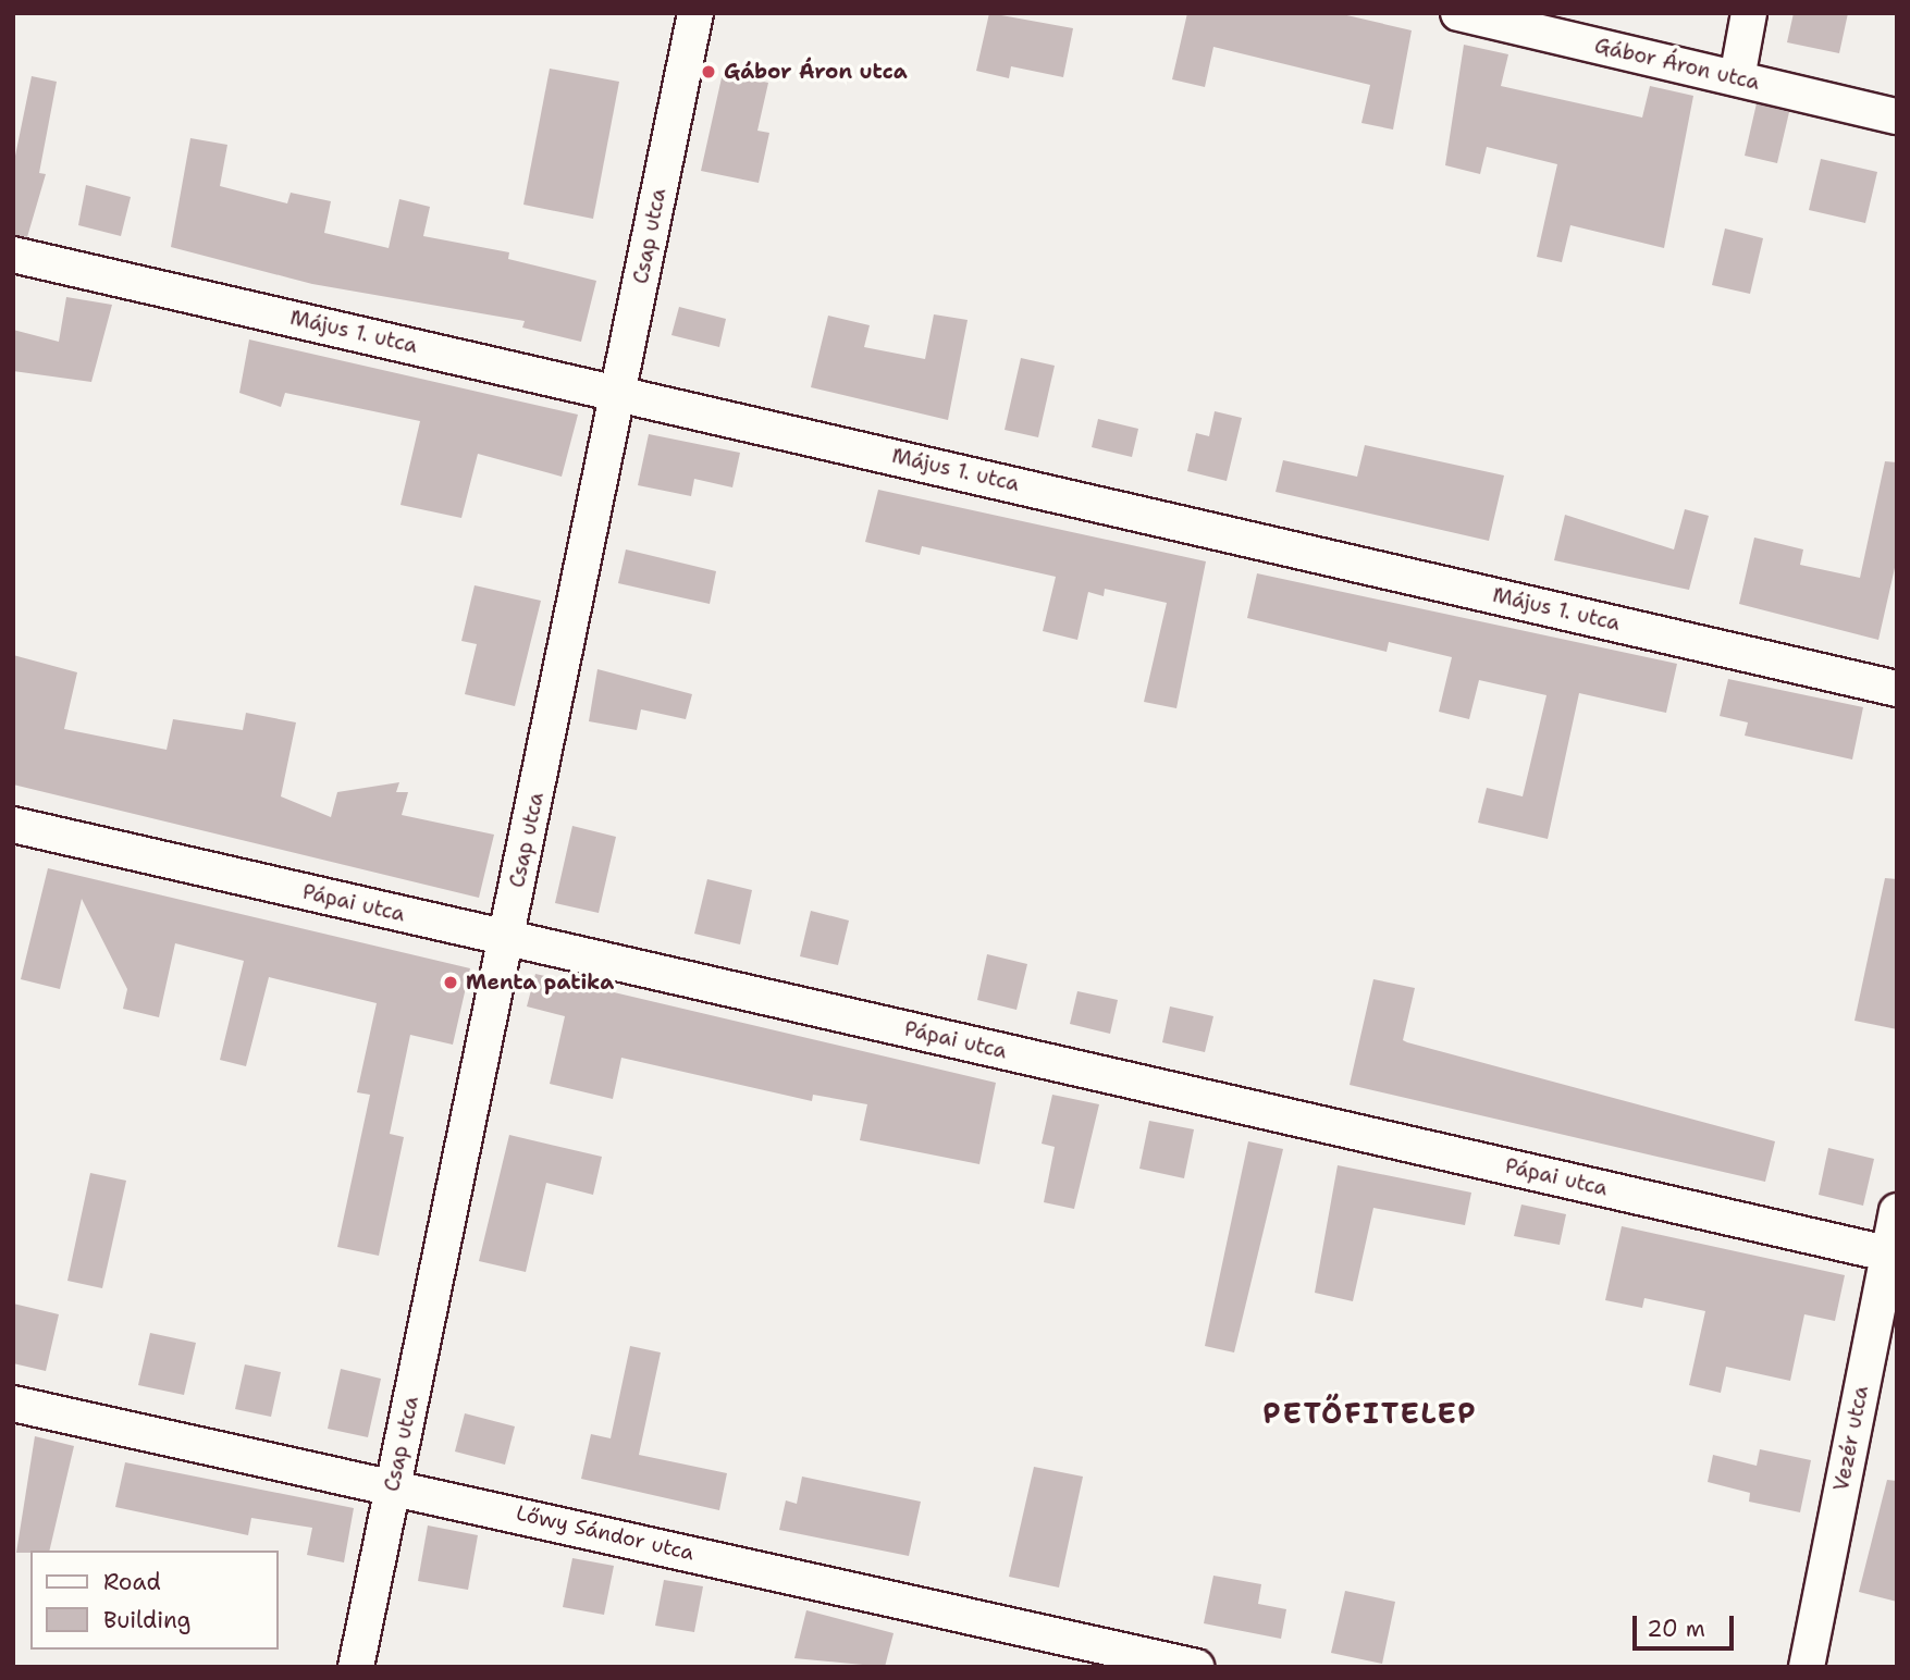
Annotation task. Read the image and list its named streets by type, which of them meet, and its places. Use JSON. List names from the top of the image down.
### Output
{
  "streets": {
    "street": [
      "Gábor Áron utca",
      "Csap utca",
      "Május 1. utca",
      "Pápai utca",
      "Vezér utca",
      "Lőwy Sándor utca"
    ]
  },
  "crossings": [
    ["Csap utca", "Május 1. utca"],
    ["Csap utca", "Pápai utca"],
    ["Csap utca", "Lőwy Sándor utca"],
    ["Pápai utca", "Vezér utca"]
  ],
  "districts": ["PETŐFITELEP"],
  "places": ["Gábor Áron utca", "Menta patika"],
  "legend": ["Road", "Building"],
  "scale_bar": "20 m"
}
